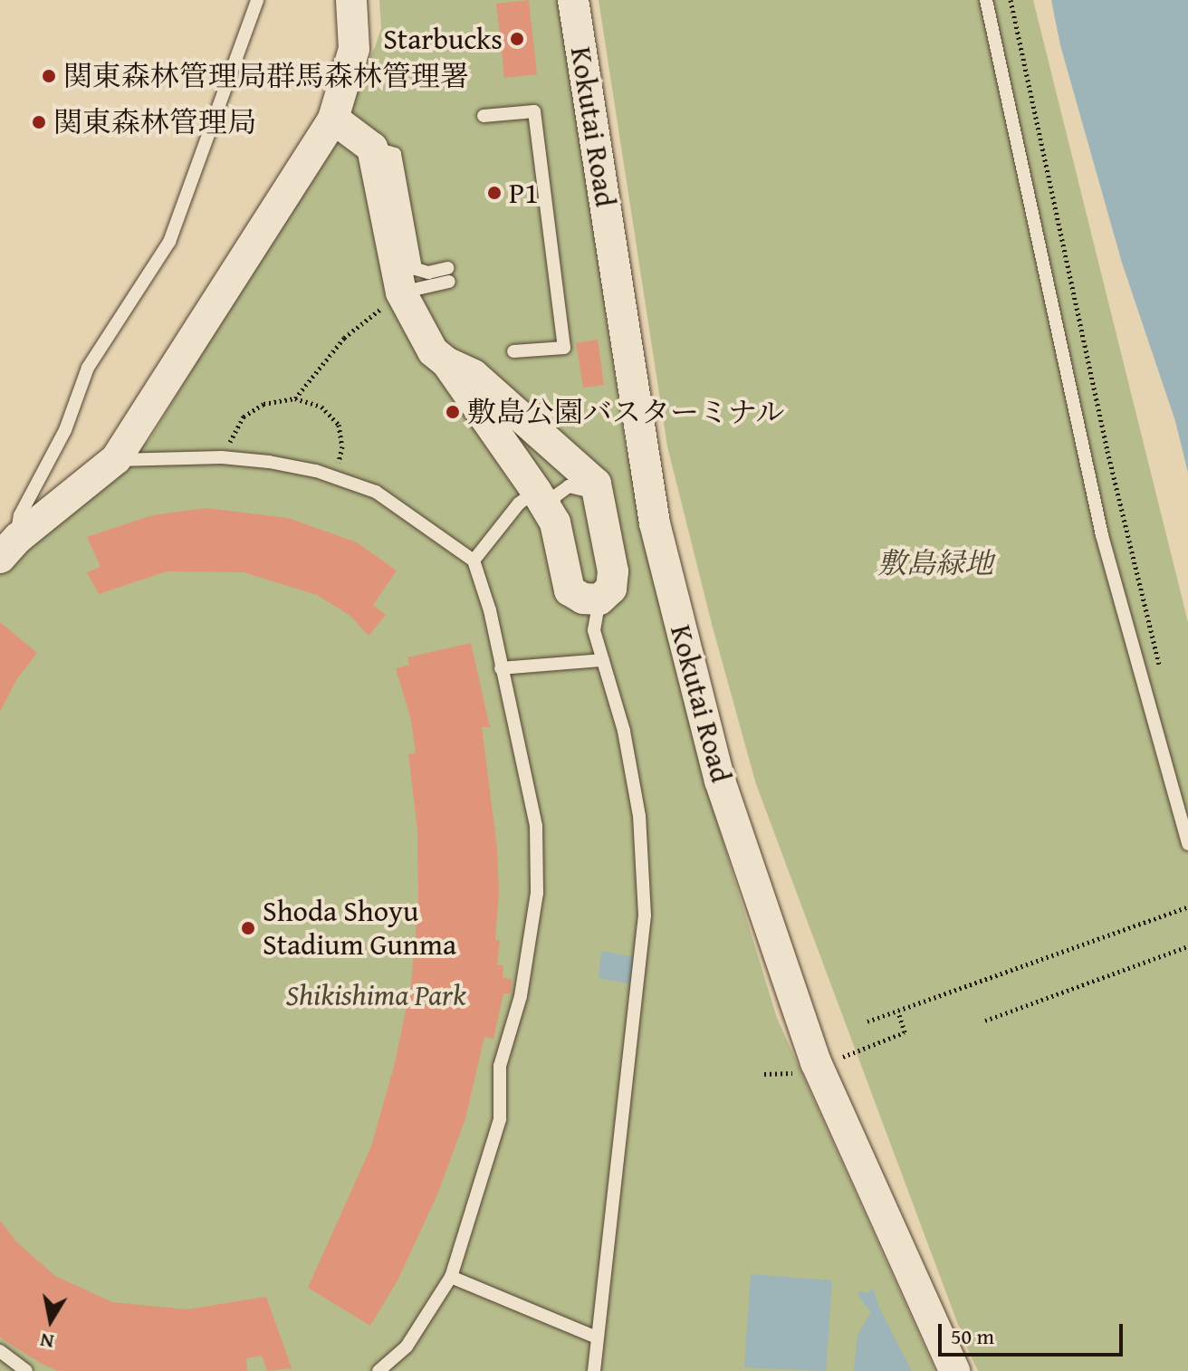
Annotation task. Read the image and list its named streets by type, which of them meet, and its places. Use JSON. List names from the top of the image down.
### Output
{
  "streets": {
    "street": ["Kokutai Road"]
  },
  "parks": ["敷島緑地", "Shikishima Park"],
  "places": [
    "Starbucks",
    "関東森林管理局群馬森林管理署",
    "関東森林管理局",
    "P1",
    "敷島公園バスターミナル",
    "Shoda Shoyu Stadium Gunma"
  ],
  "scale_bar": "50 m",
  "north": "bottom"
}
